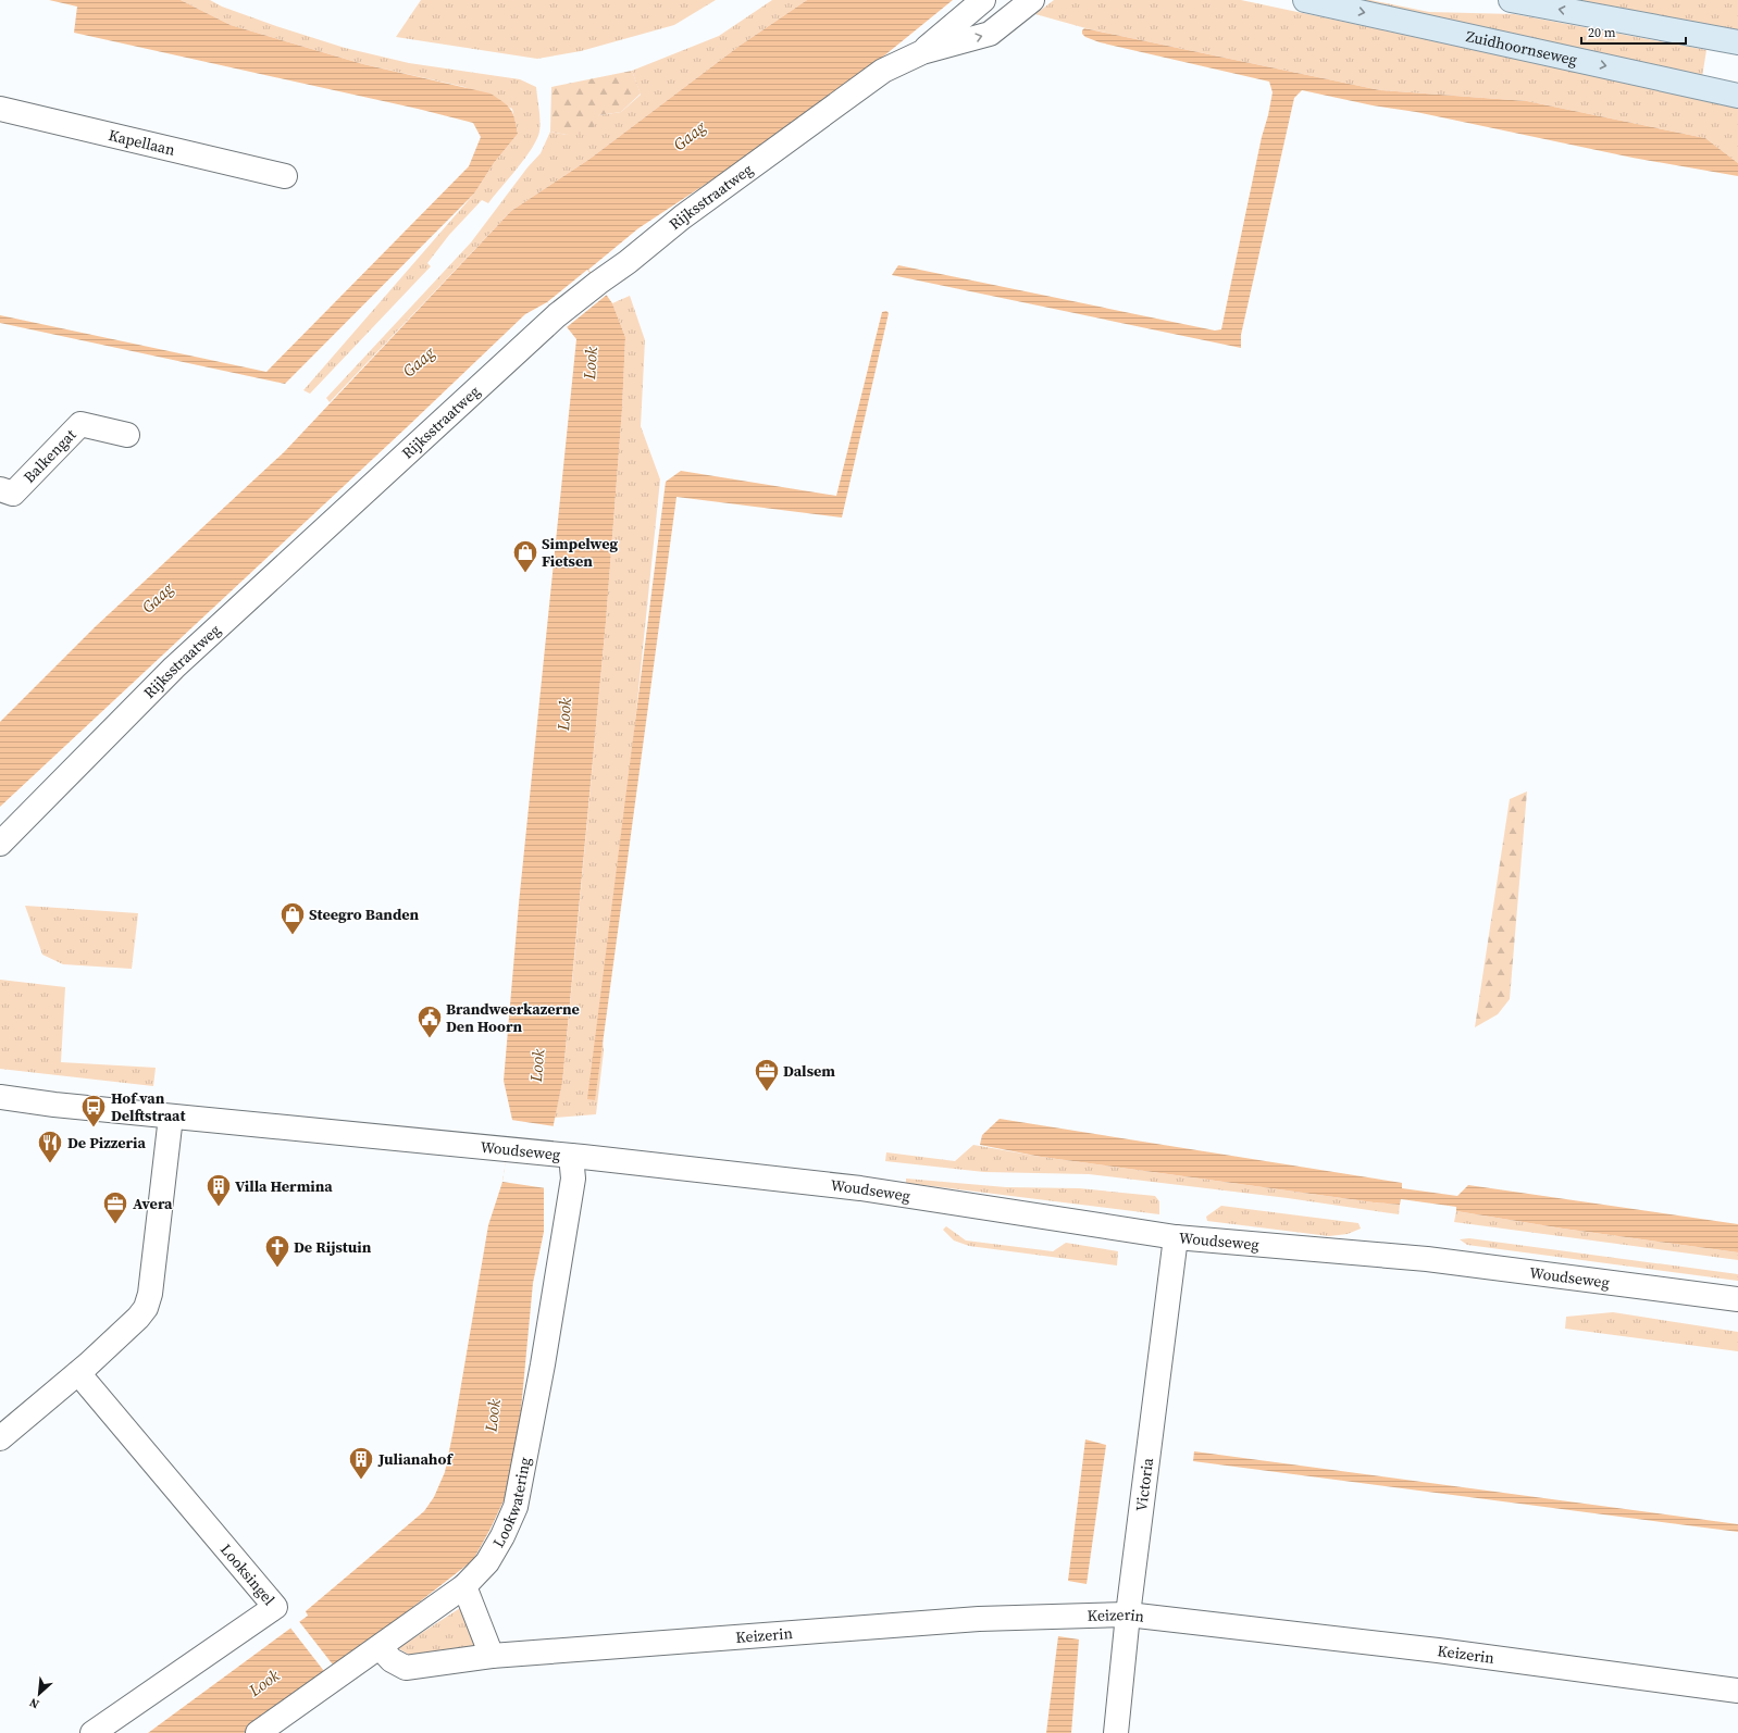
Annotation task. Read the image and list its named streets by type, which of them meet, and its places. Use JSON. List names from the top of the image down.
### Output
{
  "streets": {
    "main road": ["Zuidhoornseweg"],
    "street": [
      "Kapellaan",
      "Rijksstraatweg",
      "Balkengat",
      "Woudseweg",
      "Victoria",
      "Lookwatering",
      "Looksingel",
      "Keizerin"
    ]
  },
  "crossings": [
    ["Woudseweg", "Victoria"],
    ["Woudseweg", "Lookwatering"],
    ["Victoria", "Keizerin"],
    ["Lookwatering", "Keizerin"]
  ],
  "water": ["Gaag", "Look"],
  "places": {
    "shop": ["Simpelweg Fietsen", "Steegro Banden"],
    "public building": ["Brandweerkazerne Den Hoorn"],
    "office": ["Dalsem", "Avera"],
    "bus stop": ["Hof van Delftstraat"],
    "restaurant": ["De Pizzeria"],
    "building": ["Villa Hermina", "Julianahof"],
    "church": ["De Rijstuin"]
  },
  "scale_bar": "20 m",
  "north": "bottom left"
}
